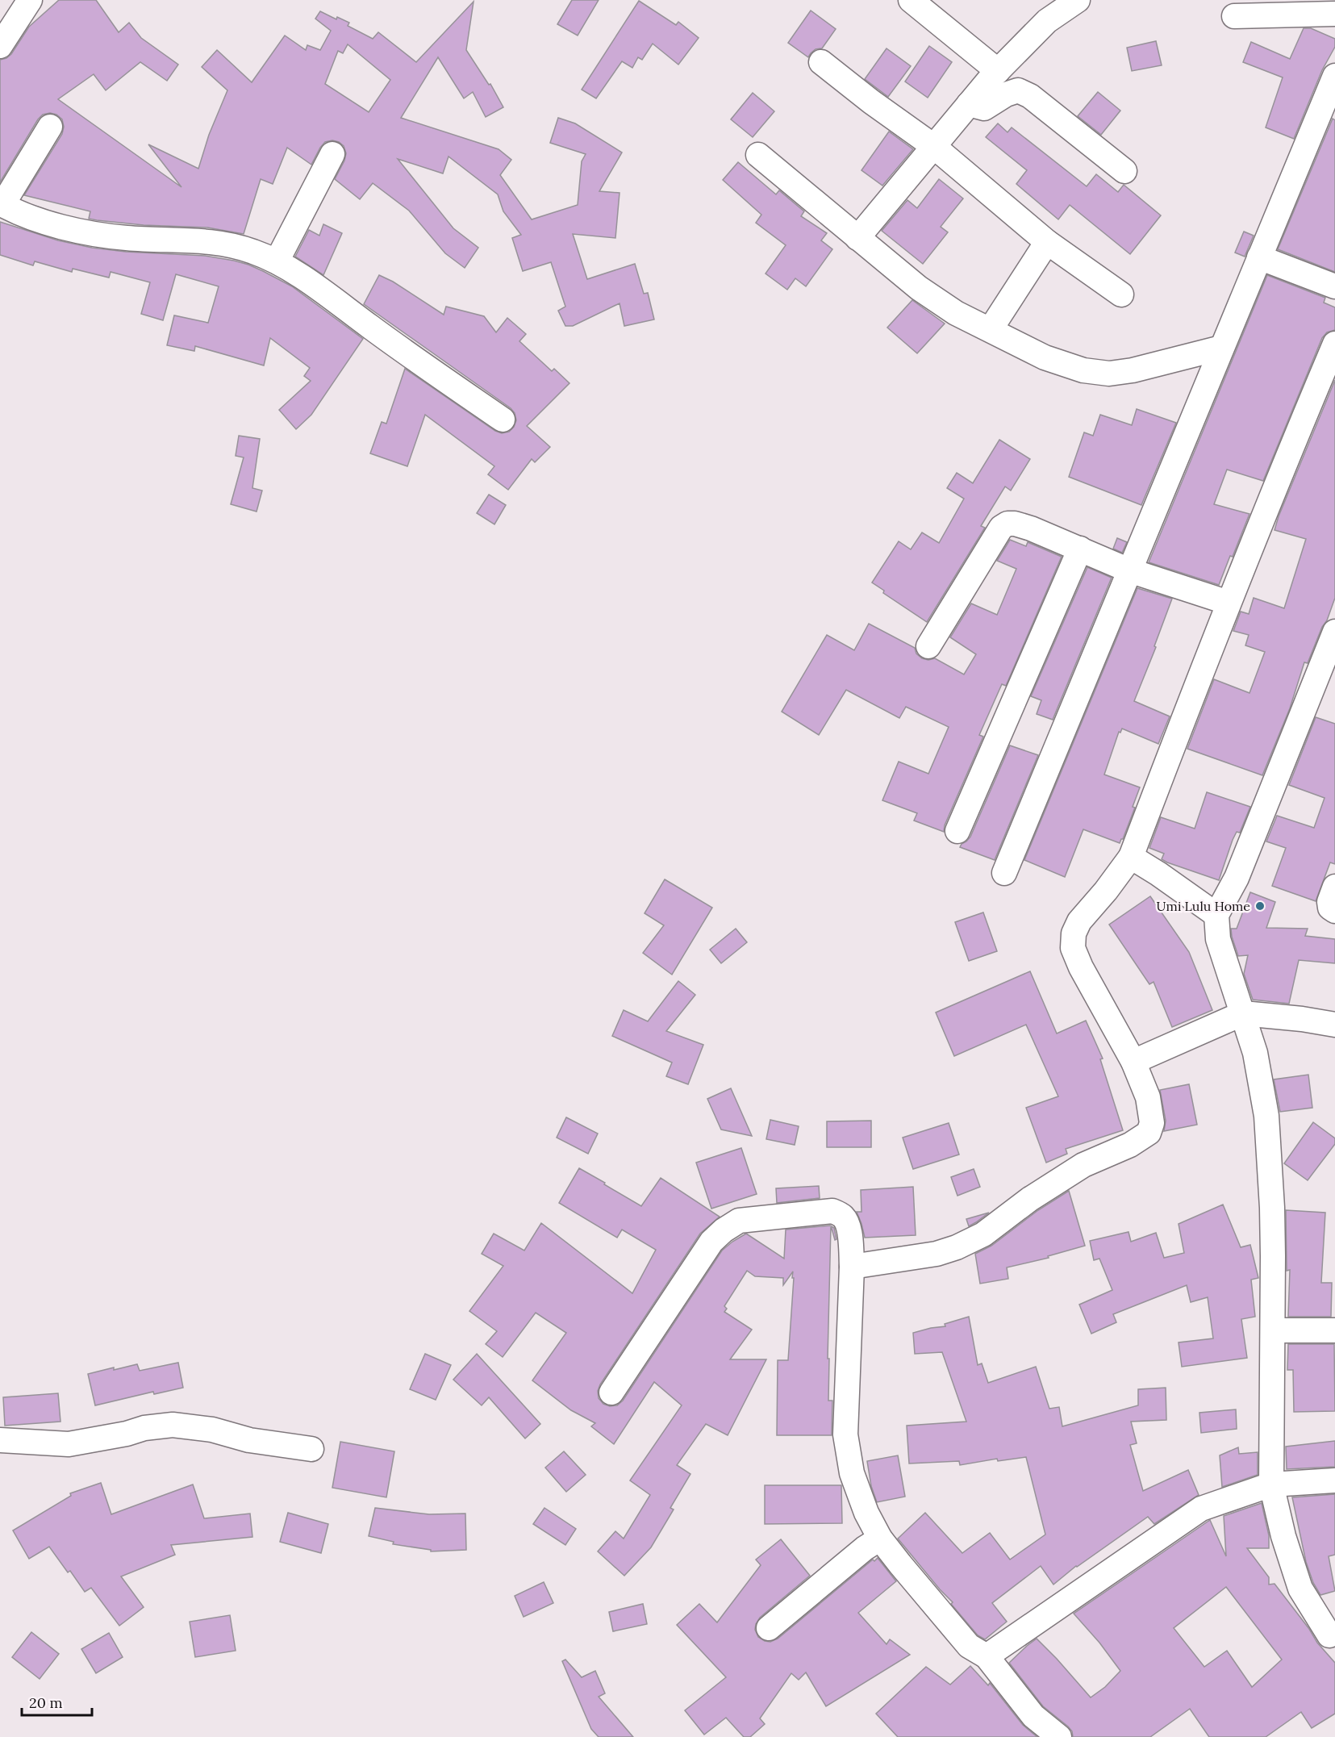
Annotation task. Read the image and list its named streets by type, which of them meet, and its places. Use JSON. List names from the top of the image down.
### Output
{
  "places": ["Umi Lulu Home"],
  "scale_bar": "20 m"
}
